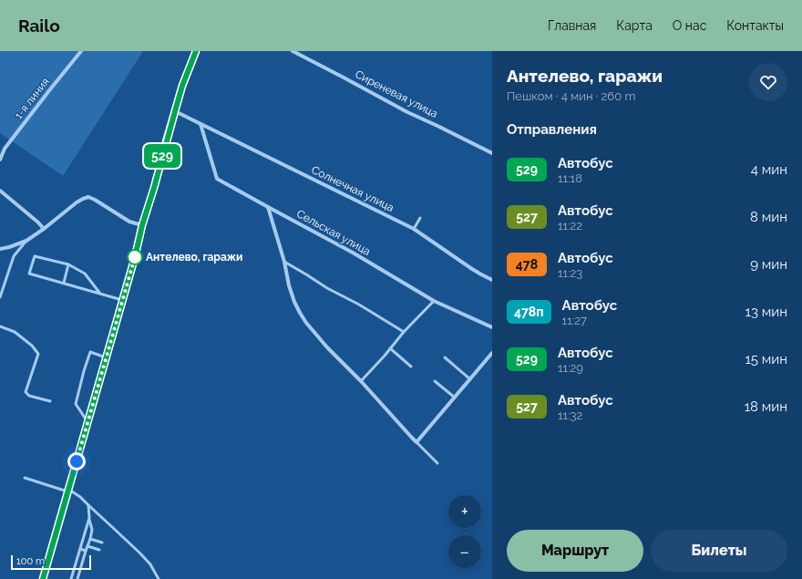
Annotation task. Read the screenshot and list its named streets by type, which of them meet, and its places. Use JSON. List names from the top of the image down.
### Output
{
  "streets": {
    "street": [
      "Сиреневая улица",
      "1-я линия",
      "Солнечная улица",
      "Сельская улица"
    ]
  },
  "crossings": [
    ["Солнечная улица", "Сельская улица"]
  ],
  "places": ["Антелево, гаражи"],
  "lines": ["bus line 529"],
  "scale_bar": "100 m",
  "page": {
    "header": "Railo",
    "nav": [
      "Главная",
      "Карта",
      "О нас",
      "Контакты"
    ],
    "on_map": "529",
    "heading": [
      ["Антелево, гаражи", "Пешком · 4 мин · 260 m"],
      "Отправления"
    ],
    "list": [
      {
        "mark": "529",
        "name": "Автобус",
        "note": "11:18",
        "value": "4 мин"
      },
      {
        "mark": "527",
        "name": "Автобус",
        "note": "11:22",
        "value": "8 мин"
      },
      {
        "mark": "478",
        "name": "Автобус",
        "note": "11:23",
        "value": "9 мин"
      },
      {
        "mark": "478п",
        "name": "Автобус",
        "note": "11:27",
        "value": "13 мин"
      },
      {
        "mark": "529",
        "name": "Автобус",
        "note": "11:29",
        "value": "15 мин"
      },
      {
        "mark": "527",
        "name": "Автобус",
        "note": "11:32",
        "value": "18 мин"
      }
    ],
    "map_buttons": ["+", "−"],
    "buttons": ["Маршрут", "Билеты"],
    "scale": "100 m"
  }
}
